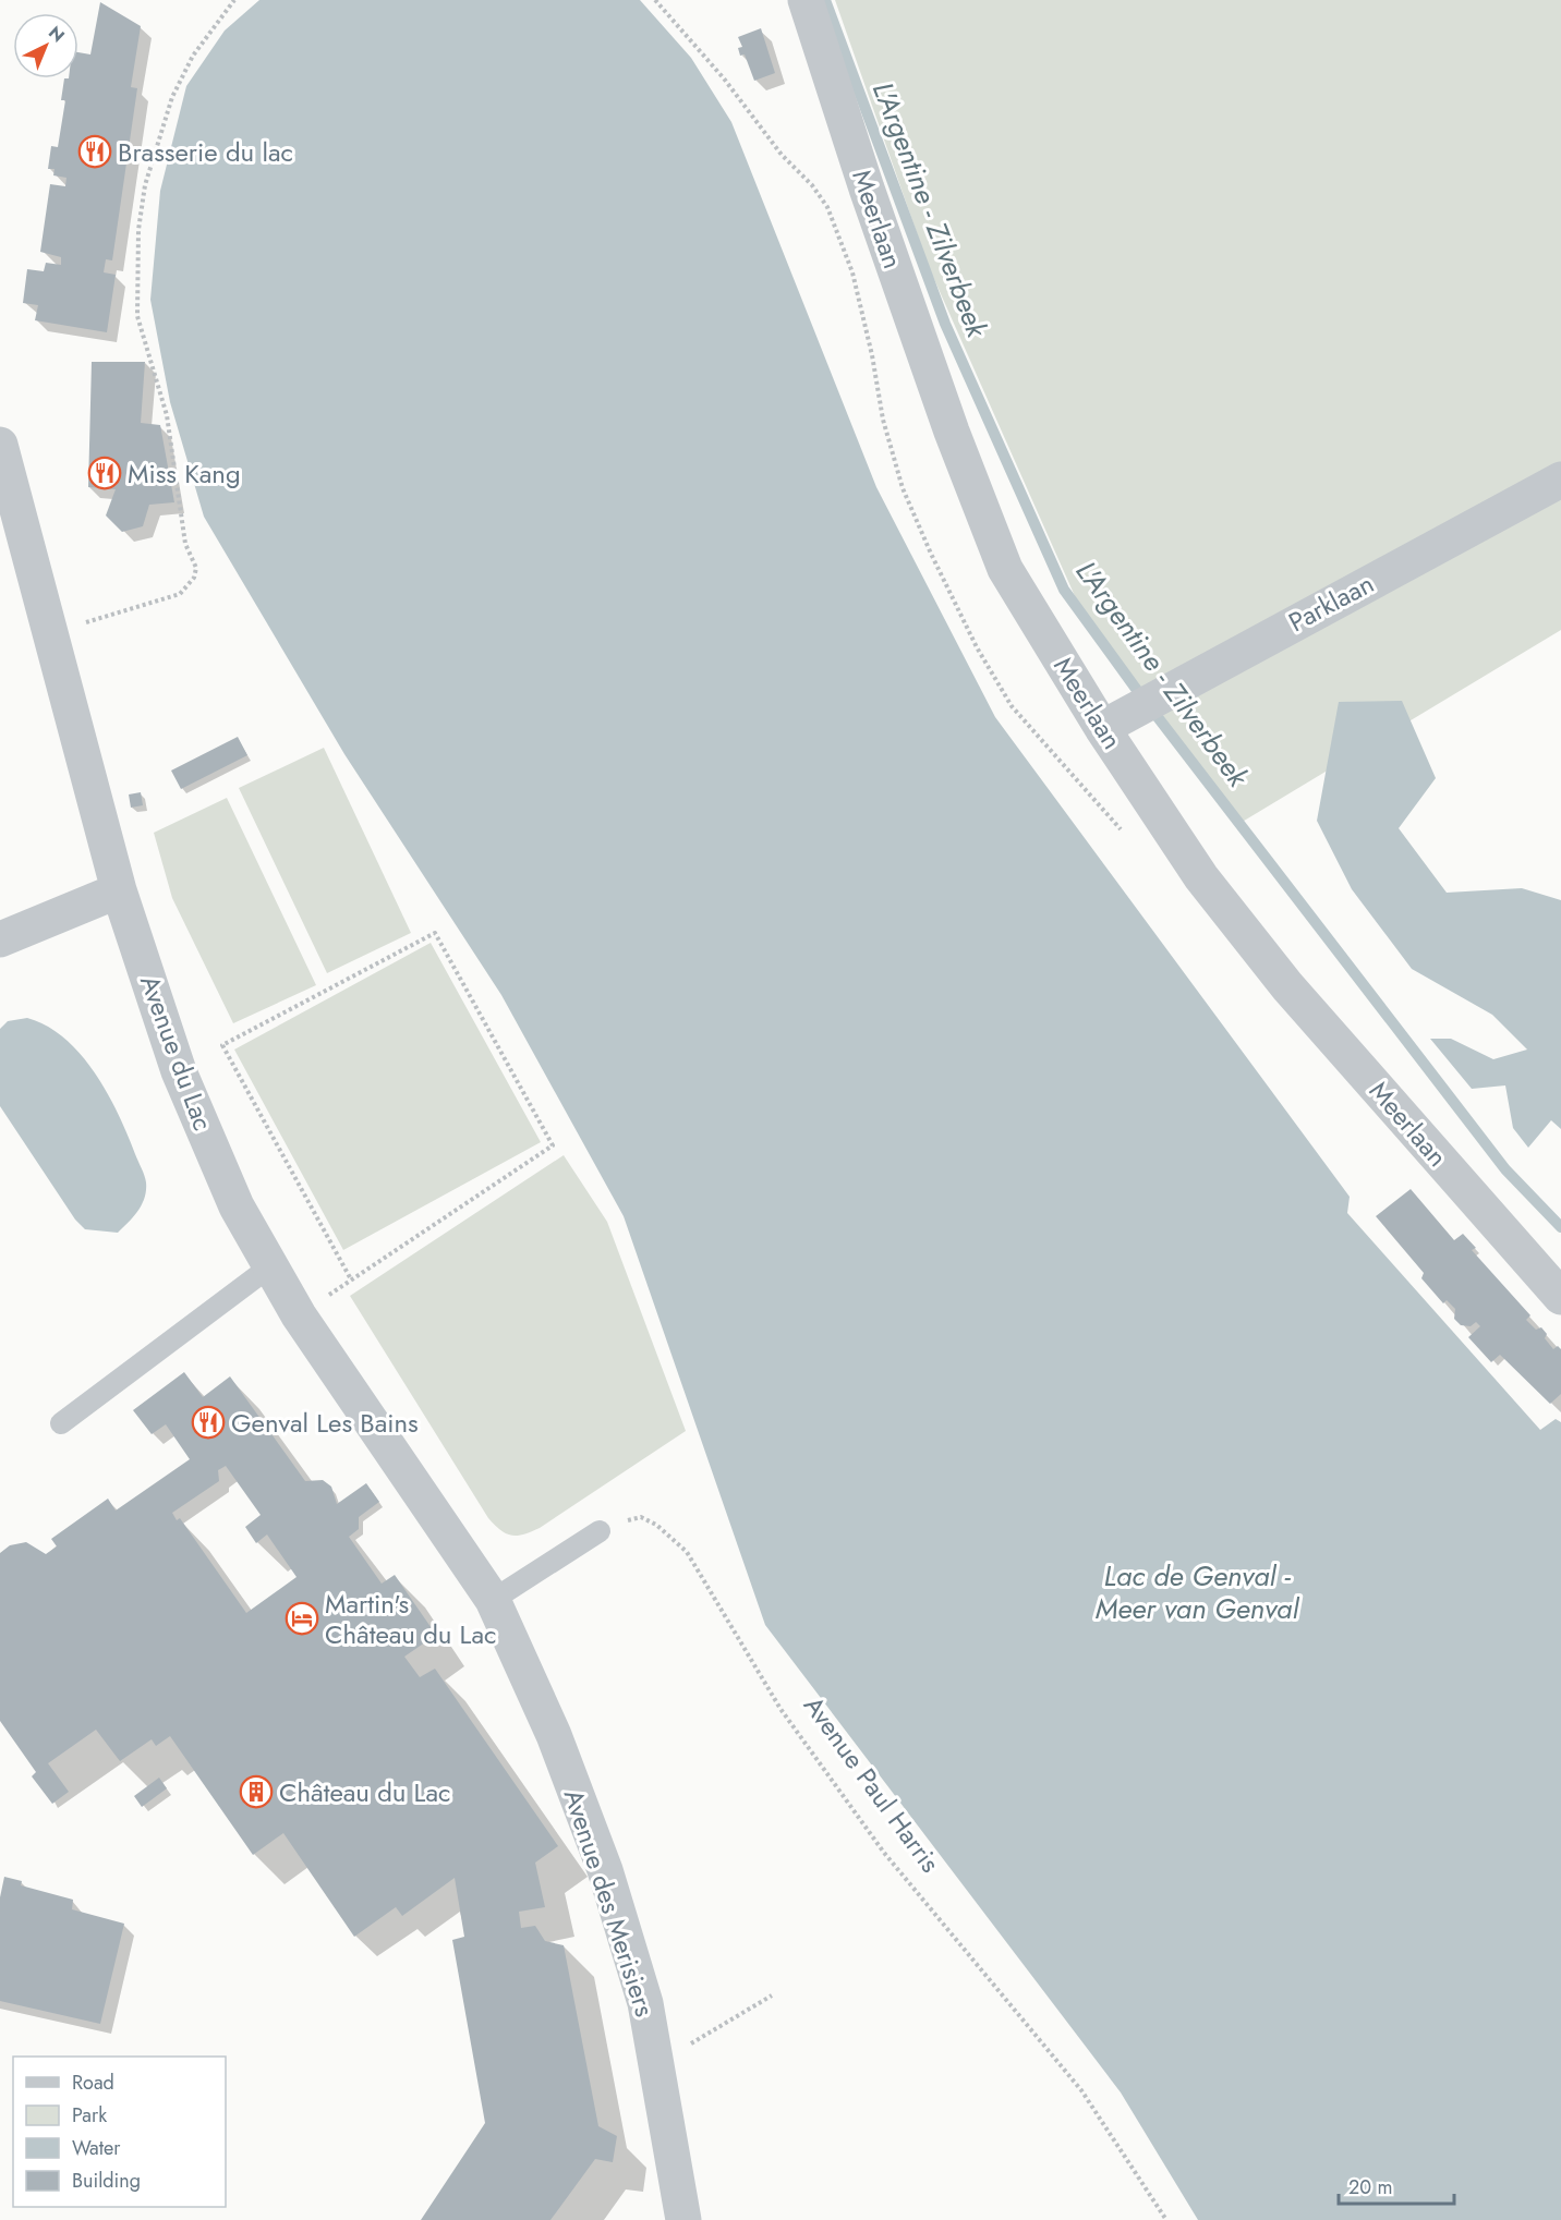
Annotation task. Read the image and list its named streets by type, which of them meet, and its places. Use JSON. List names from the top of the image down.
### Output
{
  "streets": {
    "street": [
      "Meerlaan",
      "Parklaan",
      "Avenue du Lac",
      "Avenue des Merisiers"
    ],
    "path": ["Avenue Paul Harris"]
  },
  "crossings": [
    ["Meerlaan", "Parklaan"],
    ["Avenue du Lac", "Avenue des Merisiers"]
  ],
  "water": ["L'Argentine - Zilverbeek", "Lac de Genval - Meer van Genval"],
  "places": {
    "restaurant": ["Brasserie du lac", "Miss Kang", "Genval Les Bains"],
    "hotel": ["Martin's Château du Lac"],
    "building": ["Château du Lac"]
  },
  "legend": [
    "Road",
    "Park",
    "Water",
    "Building"
  ],
  "scale_bar": "20 m",
  "north": "top right"
}
